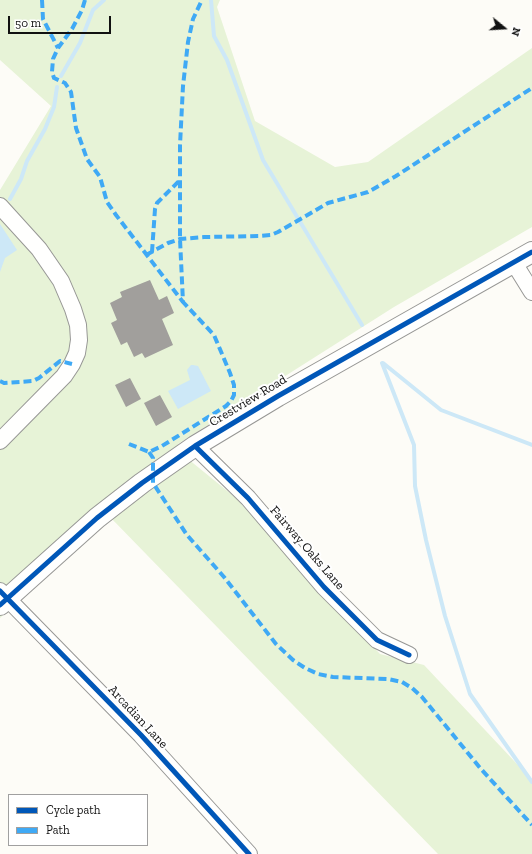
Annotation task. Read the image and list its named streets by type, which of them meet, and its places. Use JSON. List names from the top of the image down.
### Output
{
  "streets": {
    "street": ["Crestview Road", "Fairway Oaks Lane", "Arcadian Lane"]
  },
  "crossings": [
    ["Crestview Road", "Fairway Oaks Lane"],
    ["Crestview Road", "Arcadian Lane"]
  ],
  "legend": ["Cycle path", "Path"],
  "scale_bar": "50 m",
  "north": "right"
}
